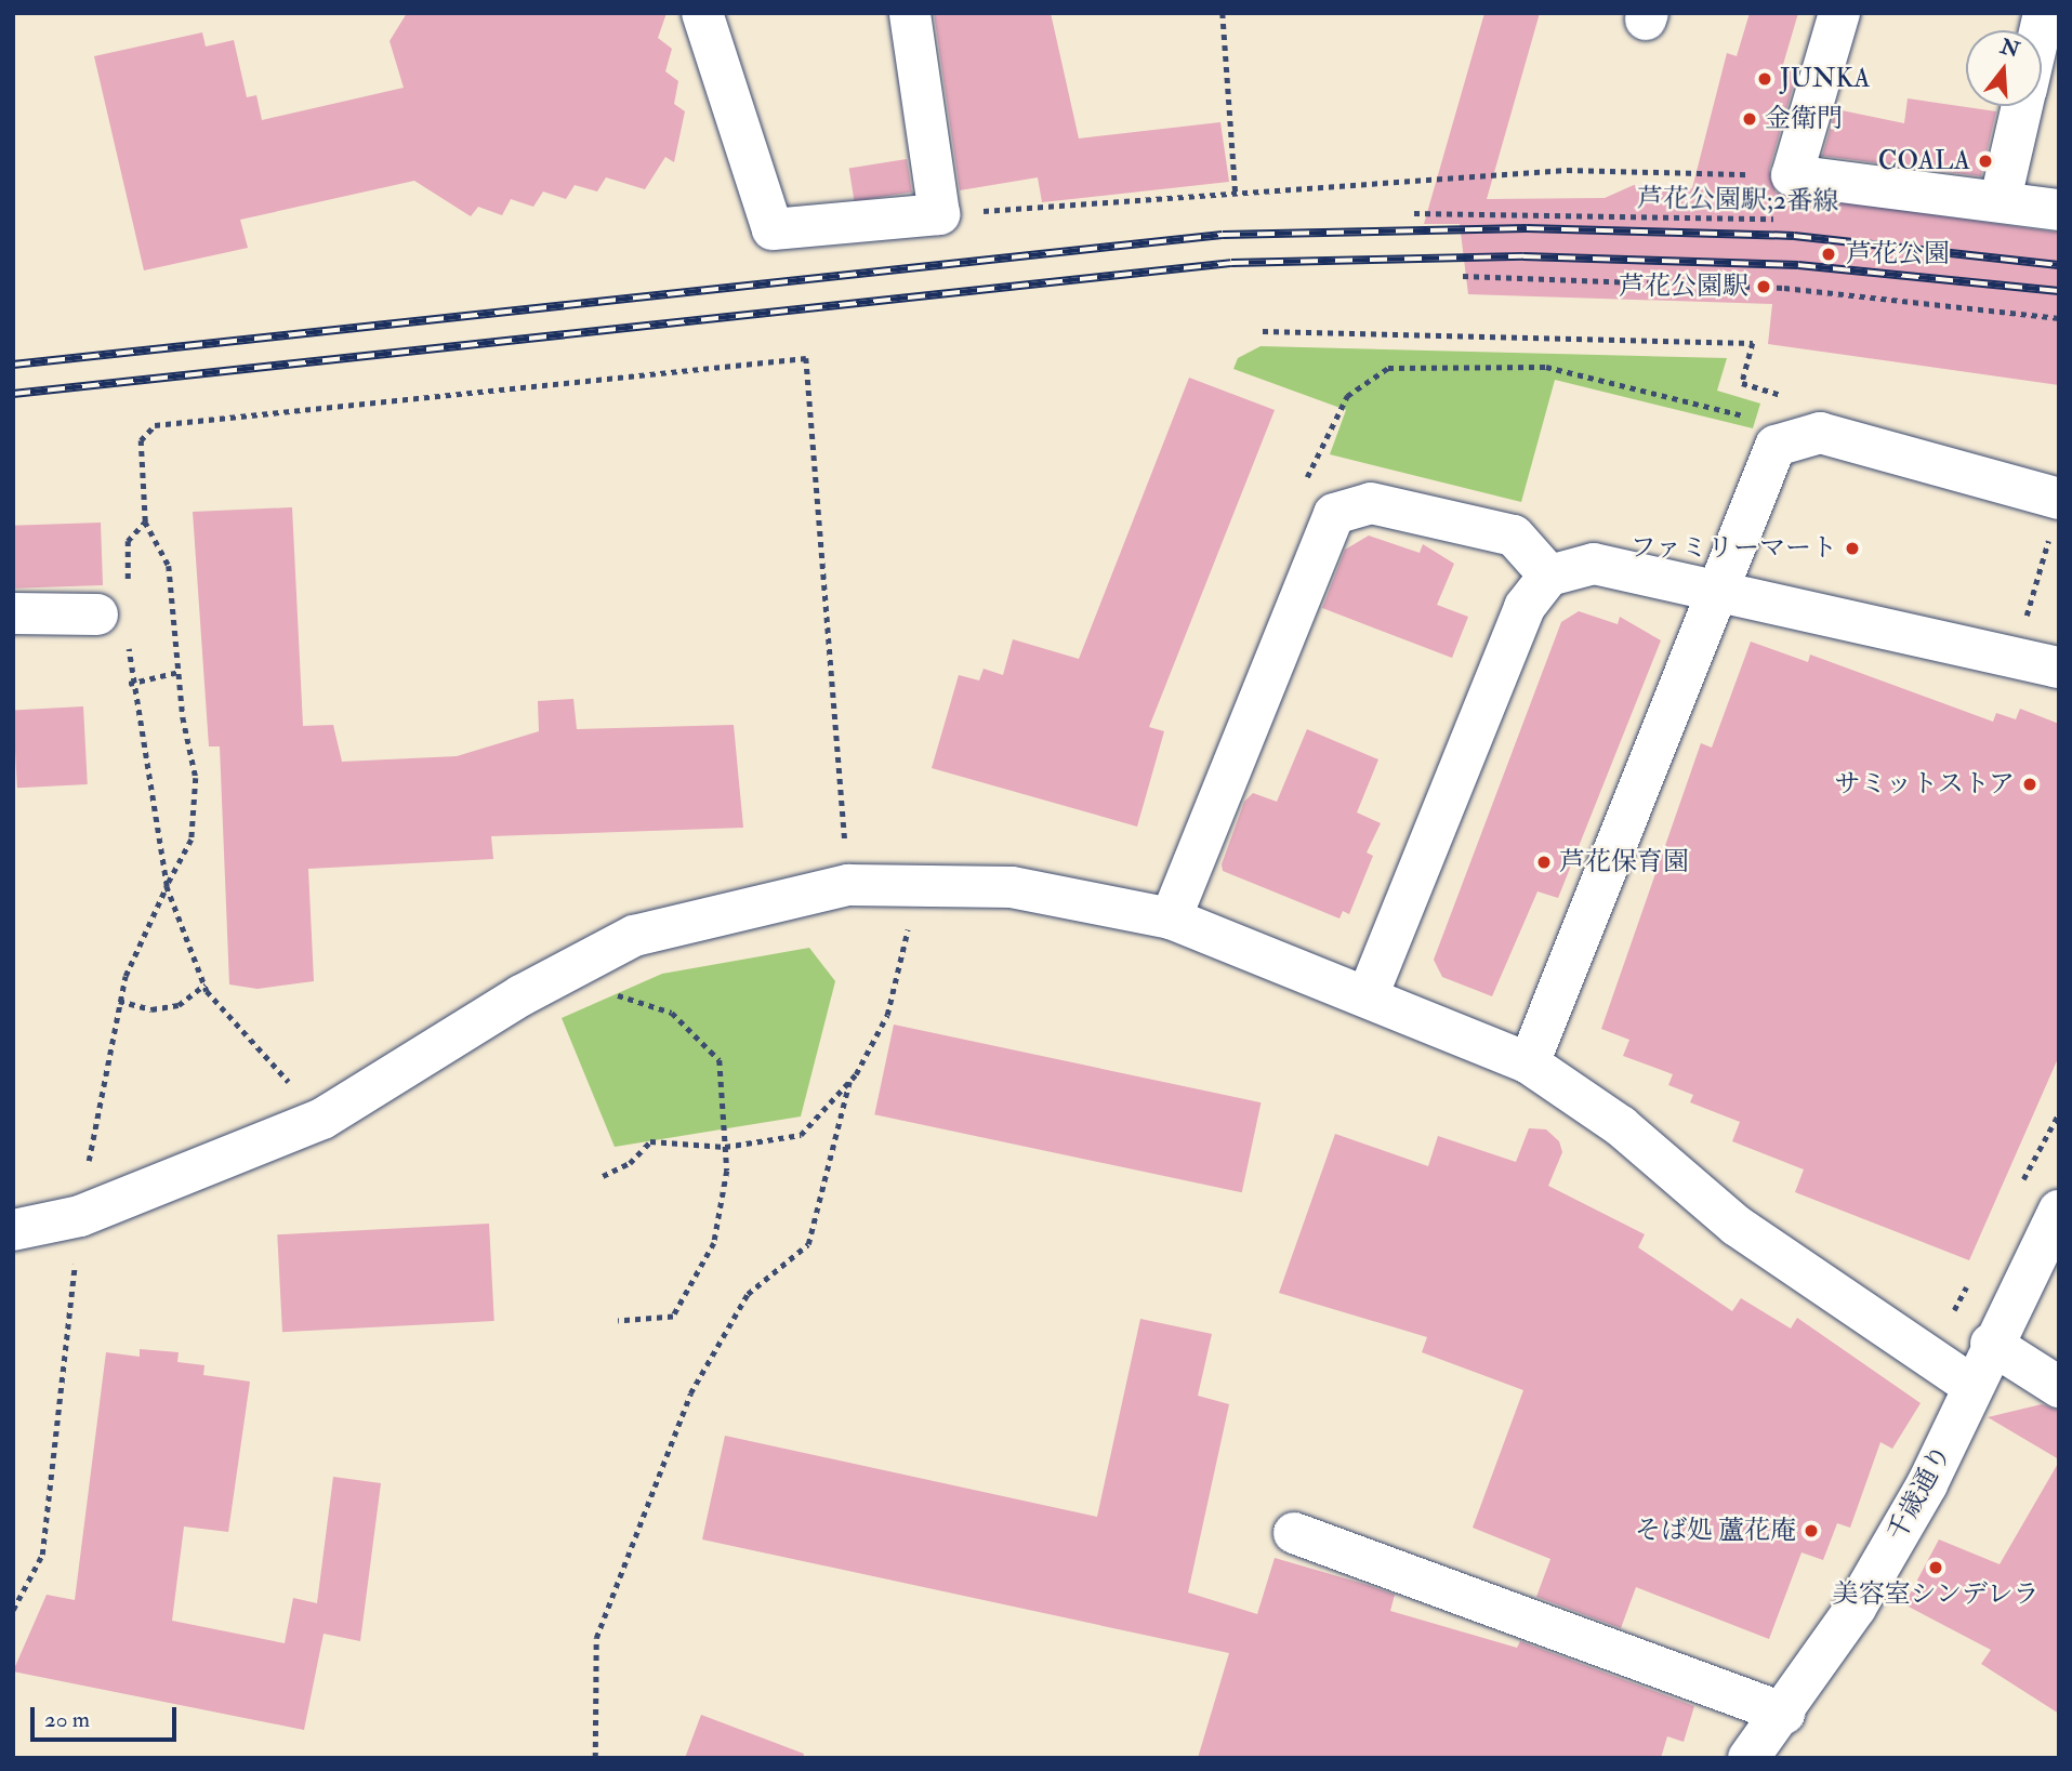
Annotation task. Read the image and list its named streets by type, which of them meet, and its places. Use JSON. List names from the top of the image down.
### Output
{
  "streets": {
    "street": ["千歳通り"],
    "path": ["芦花公園駅;2番線"]
  },
  "places": [
    "JUNKA",
    "金衛門",
    "COALA",
    "芦花公園",
    "芦花公園駅",
    "ファミリーマート",
    "サミットストア",
    "芦花保育園",
    "そば処 蘆花庵",
    "美容室シンデレラ"
  ],
  "scale_bar": "20 m",
  "north": "top"
}
